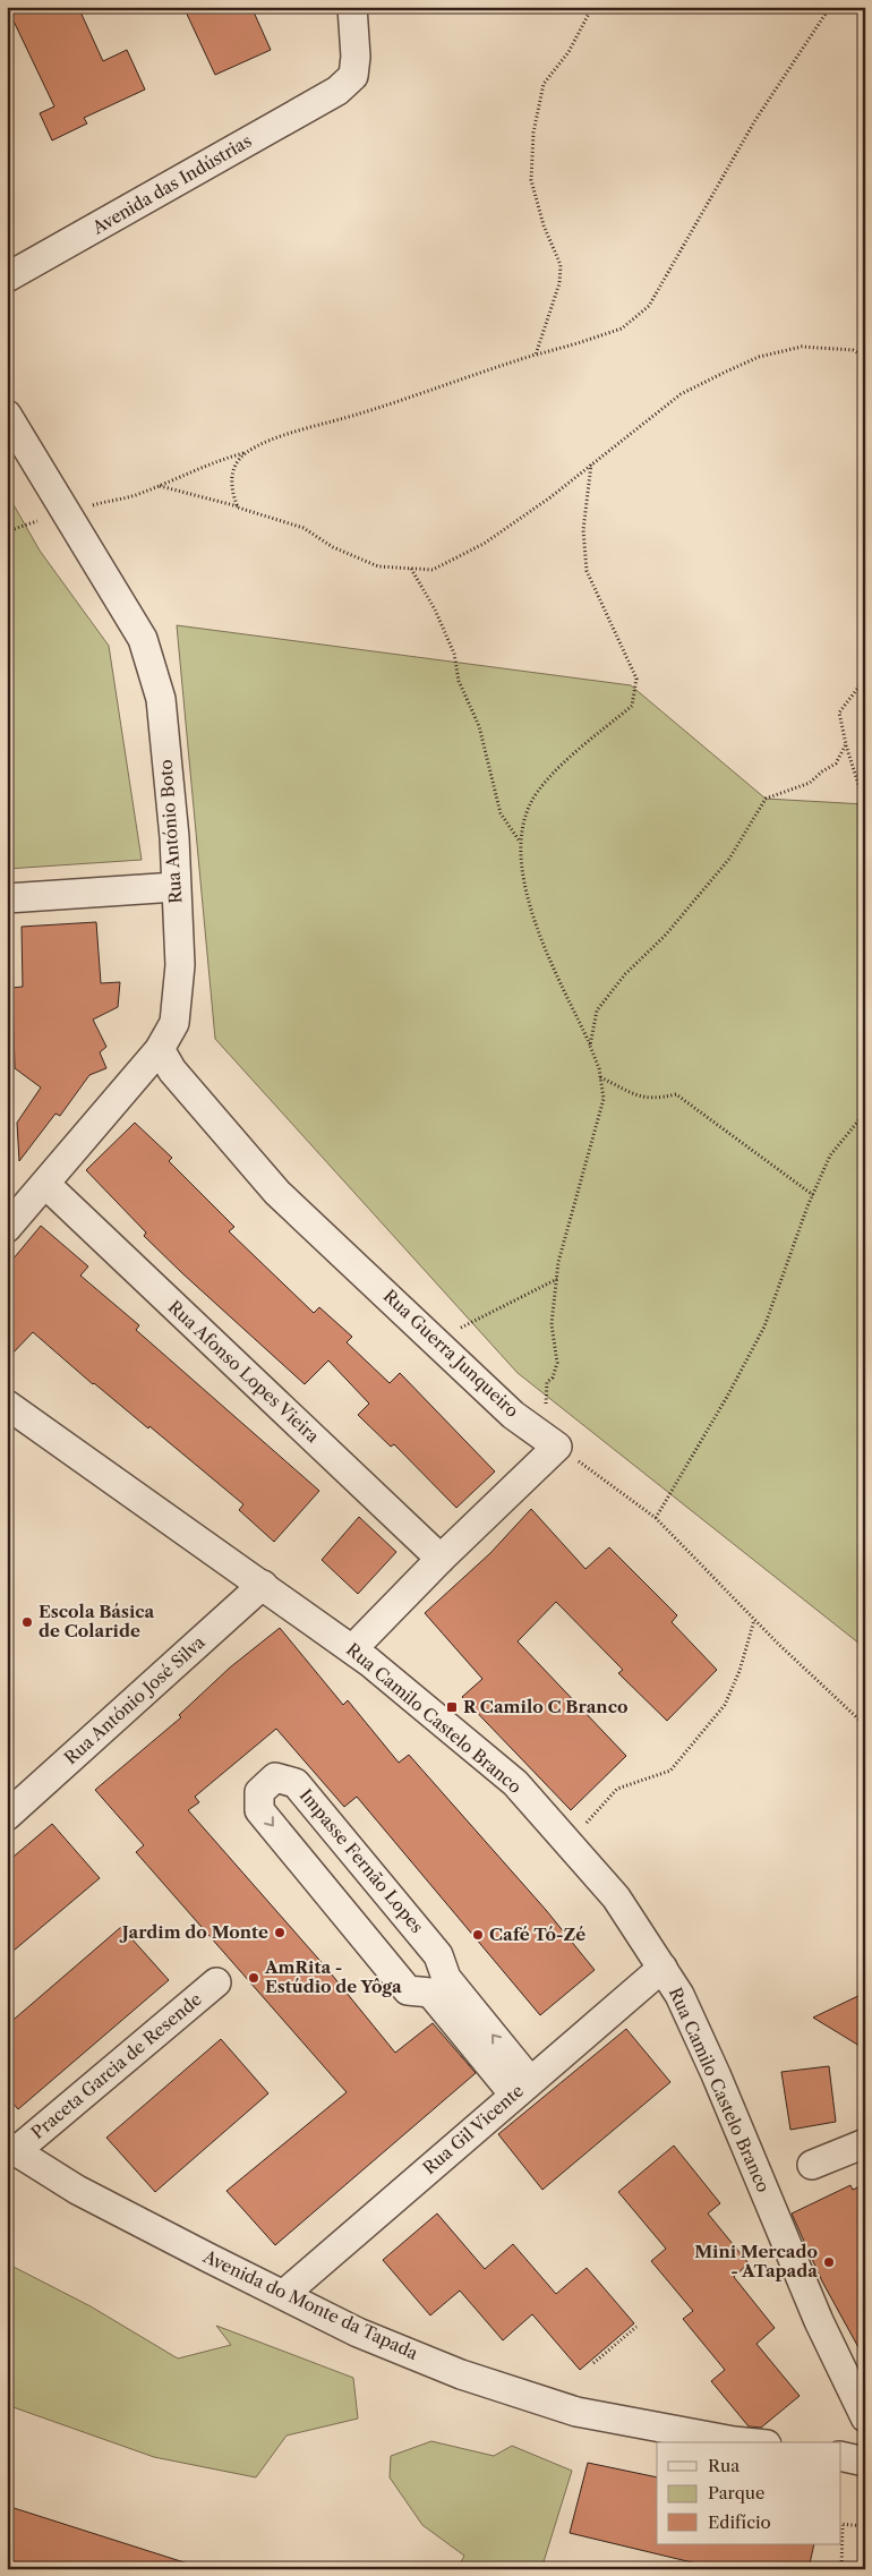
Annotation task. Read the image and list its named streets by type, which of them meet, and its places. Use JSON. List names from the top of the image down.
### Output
{
  "streets": {
    "street": [
      "Avenida das Indústrias",
      "Rua António Boto",
      "Rua Guerra Junqueiro",
      "Rua Afonso Lopes Vieira",
      "Rua António José Silva",
      "Rua Camilo Castelo Branco",
      "Impasse Fernão Lopes",
      "Praceta Garcia de Resende",
      "Rua Gil Vicente",
      "Avenida do Monte da Tapada"
    ]
  },
  "crossings": [
    ["Rua António Boto", "Rua Guerra Junqueiro"],
    ["Rua António Boto", "Rua Afonso Lopes Vieira"],
    ["Rua António José Silva", "Rua Camilo Castelo Branco"],
    ["Rua Camilo Castelo Branco", "Rua Gil Vicente"],
    ["Impasse Fernão Lopes", "Rua Gil Vicente"],
    ["Praceta Garcia de Resende", "Avenida do Monte da Tapada"],
    ["Rua Gil Vicente", "Avenida do Monte da Tapada"]
  ],
  "places": {
    "other": [
      "Escola Básica de Colaride",
      "Jardim do Monte",
      "Café Tó-Zé",
      "AmRita - Estúdio de Yôga",
      "Mini Mercado - ATapada"
    ],
    "transit": ["R Camilo C Branco"]
  },
  "legend": ["Rua", "Parque", "Edifício"]
}
